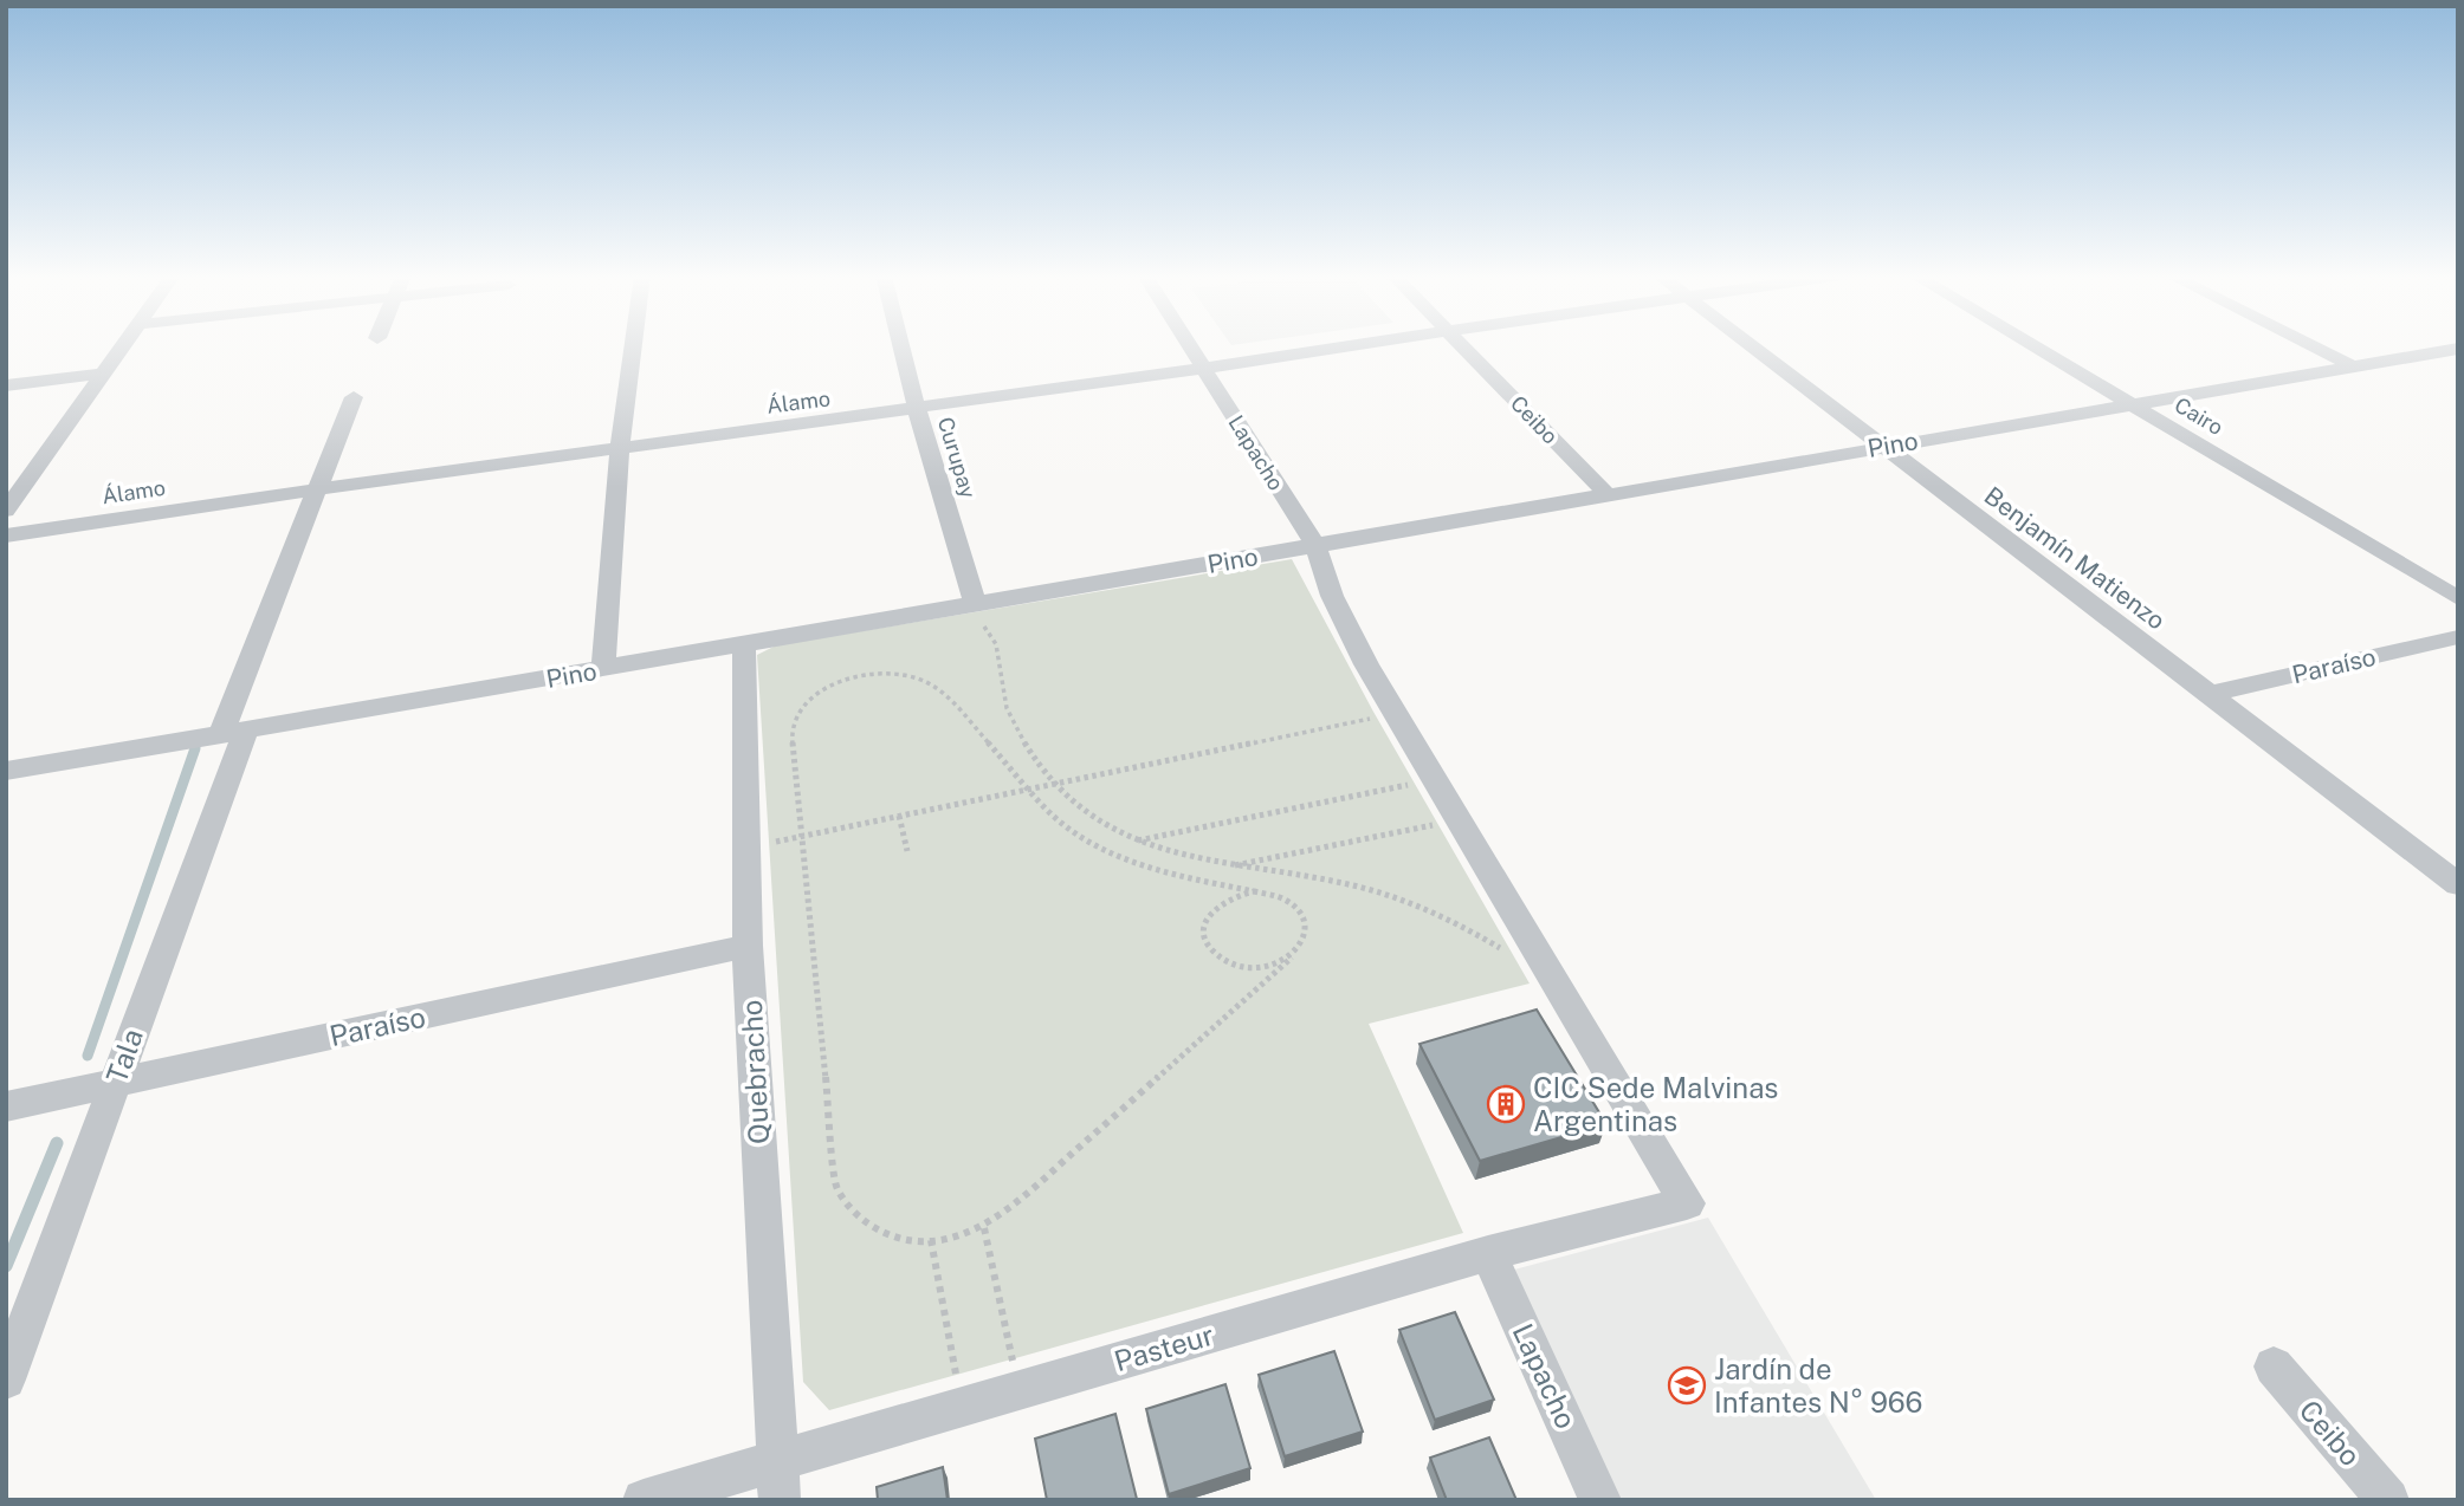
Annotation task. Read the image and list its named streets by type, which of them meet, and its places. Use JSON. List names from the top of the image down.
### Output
{
  "streets": {
    "street": [
      "Álamo",
      "Cairo",
      "Ceibo",
      "Pino",
      "Lapacho",
      "Curupay",
      "Benjamín Matienzo",
      "Paraíso",
      "Tala",
      "Quebracho",
      "Pasteur"
    ]
  },
  "crossings": [
    ["Álamo", "Lapacho"],
    ["Álamo", "Curupay"],
    ["Álamo", "Tala"],
    ["Cairo", "Pino"],
    ["Ceibo", "Pino"],
    ["Pino", "Lapacho"],
    ["Pino", "Curupay"],
    ["Pino", "Benjamín Matienzo"],
    ["Pino", "Tala"],
    ["Pino", "Quebracho"],
    ["Lapacho", "Pasteur"],
    ["Benjamín Matienzo", "Paraíso"],
    ["Paraíso", "Tala"],
    ["Paraíso", "Quebracho"],
    ["Quebracho", "Pasteur"]
  ],
  "places": {
    "building": ["CIC Sede Malvinas Argentinas"],
    "school or university": ["Jardín de Infantes N° 966"]
  }
}
